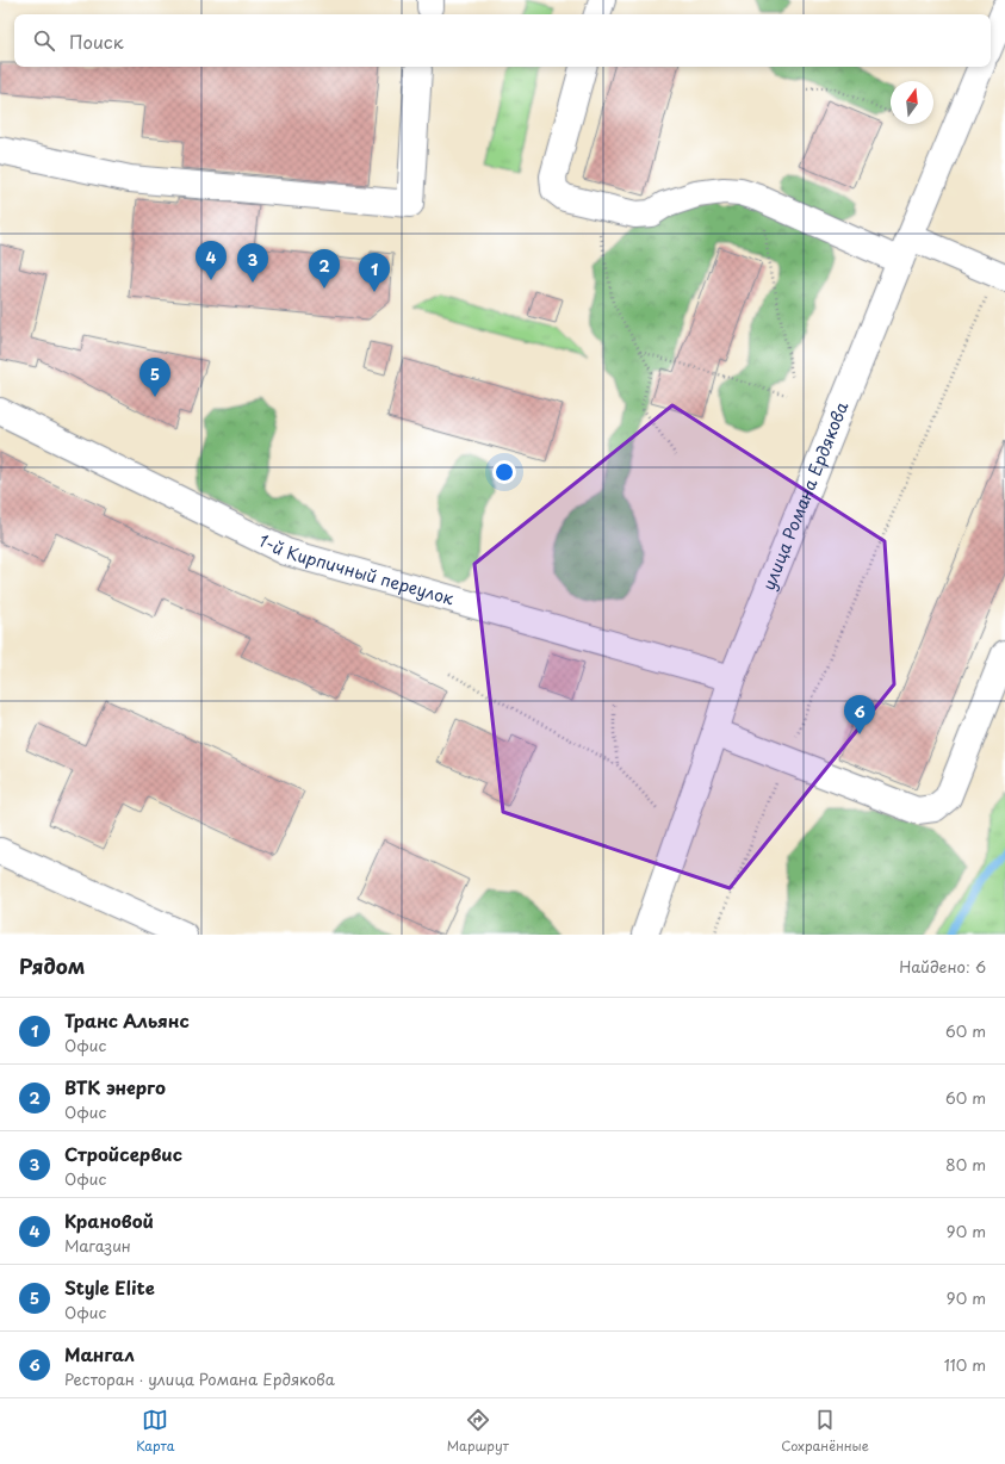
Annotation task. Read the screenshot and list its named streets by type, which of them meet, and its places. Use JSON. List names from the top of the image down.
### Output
{
  "streets": {
    "street": ["улица Романа Ердякова", "1-й Кирпичный переулок"]
  },
  "crossings": [
    ["улица Романа Ердякова", "1-й Кирпичный переулок"]
  ],
  "north": "top",
  "page": {
    "search": "Поиск",
    "pins": [
      "4",
      "3",
      "2",
      "1",
      "5",
      "6"
    ],
    "heading": ["Рядом", "Найдено: 6"],
    "list": [
      {
        "mark": "1",
        "name": "Транс Альянс",
        "note": "Офис",
        "value": "60 m"
      },
      {
        "mark": "2",
        "name": "ВТК энерго",
        "note": "Офис",
        "value": "60 m"
      },
      {
        "mark": "3",
        "name": "Стройсервис",
        "note": "Офис",
        "value": "80 m"
      },
      {
        "mark": "4",
        "name": "Крановой",
        "note": "Магазин",
        "value": "90 m"
      },
      {
        "mark": "5",
        "name": "Style Elite",
        "note": "Офис",
        "value": "90 m"
      },
      {
        "mark": "6",
        "name": "Мангал",
        "note": "Ресторан · улица Романа Ердякова",
        "value": "110 m"
      }
    ],
    "nav": ["Карта", "Маршрут", "Сохранённые"]
  }
}
